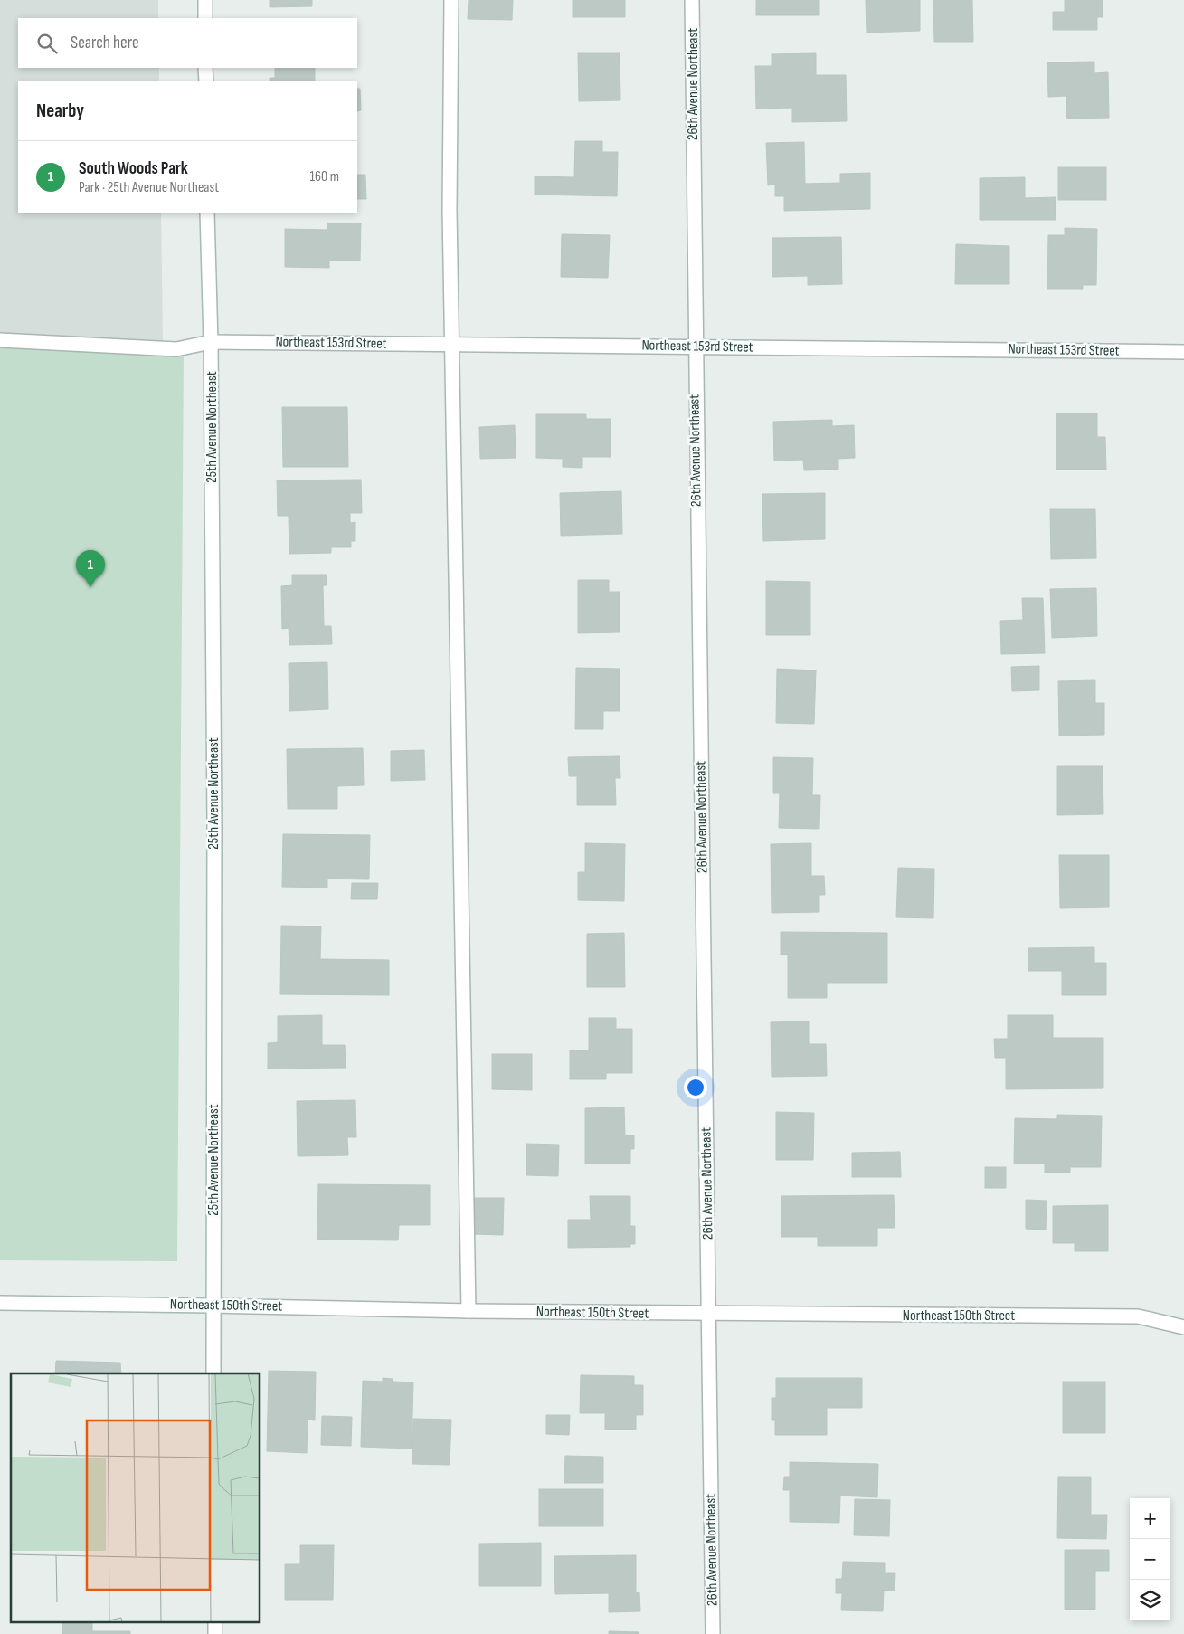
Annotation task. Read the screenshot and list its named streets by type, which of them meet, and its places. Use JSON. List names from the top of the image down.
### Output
{
  "streets": {
    "street": [
      "26th Avenue Northeast",
      "Northeast 153rd Street",
      "25th Avenue Northeast",
      "Northeast 150th Street"
    ]
  },
  "crossings": [
    ["26th Avenue Northeast", "Northeast 153rd Street"],
    ["26th Avenue Northeast", "Northeast 150th Street"],
    ["Northeast 153rd Street", "25th Avenue Northeast"],
    ["25th Avenue Northeast", "Northeast 150th Street"]
  ],
  "page": {
    "search": "Search here",
    "heading": "Nearby",
    "list": [
      {
        "mark": "1",
        "name": "South Woods Park",
        "note": "Park · 25th Avenue Northeast",
        "value": "160 m"
      }
    ],
    "pins": "1",
    "map_buttons": ["+", "−"]
  }
}
